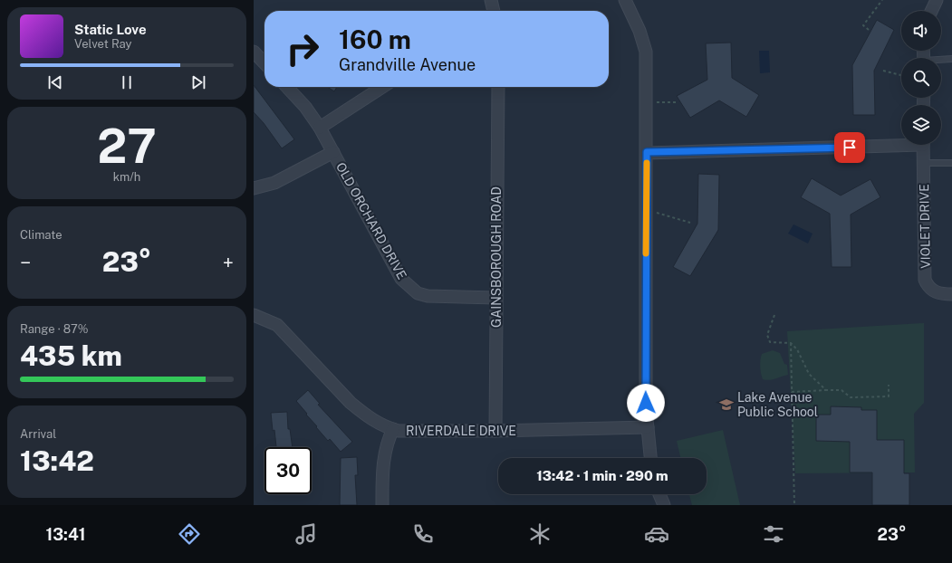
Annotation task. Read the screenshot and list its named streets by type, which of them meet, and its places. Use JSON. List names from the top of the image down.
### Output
{
  "streets": {
    "street": [
      "OLD ORCHARD DRIVE",
      "VIOLET DRIVE",
      "GAINSBOROUGH ROAD",
      "RIVERDALE DRIVE"
    ]
  },
  "crossings": [
    ["OLD ORCHARD DRIVE", "GAINSBOROUGH ROAD"],
    ["GAINSBOROUGH ROAD", "RIVERDALE DRIVE"]
  ],
  "places": {
    "school or university": ["Lake Avenue Public School"]
  },
  "page": {
    "turn": ["160 m", "Grandville Avenue"],
    "song": ["Static Love", "Velvet Ray"],
    "tile": [
      ["27", "km/h"],
      "Climate",
      ["Range · 87%", "435 km"],
      ["Arrival", "13:42"]
    ],
    "heat": ["−", "23°", "+"],
    "limit": "30",
    "trip": "13:42 · 1 min · 290 m",
    "tabs": ["13:41", "23°"]
  }
}
